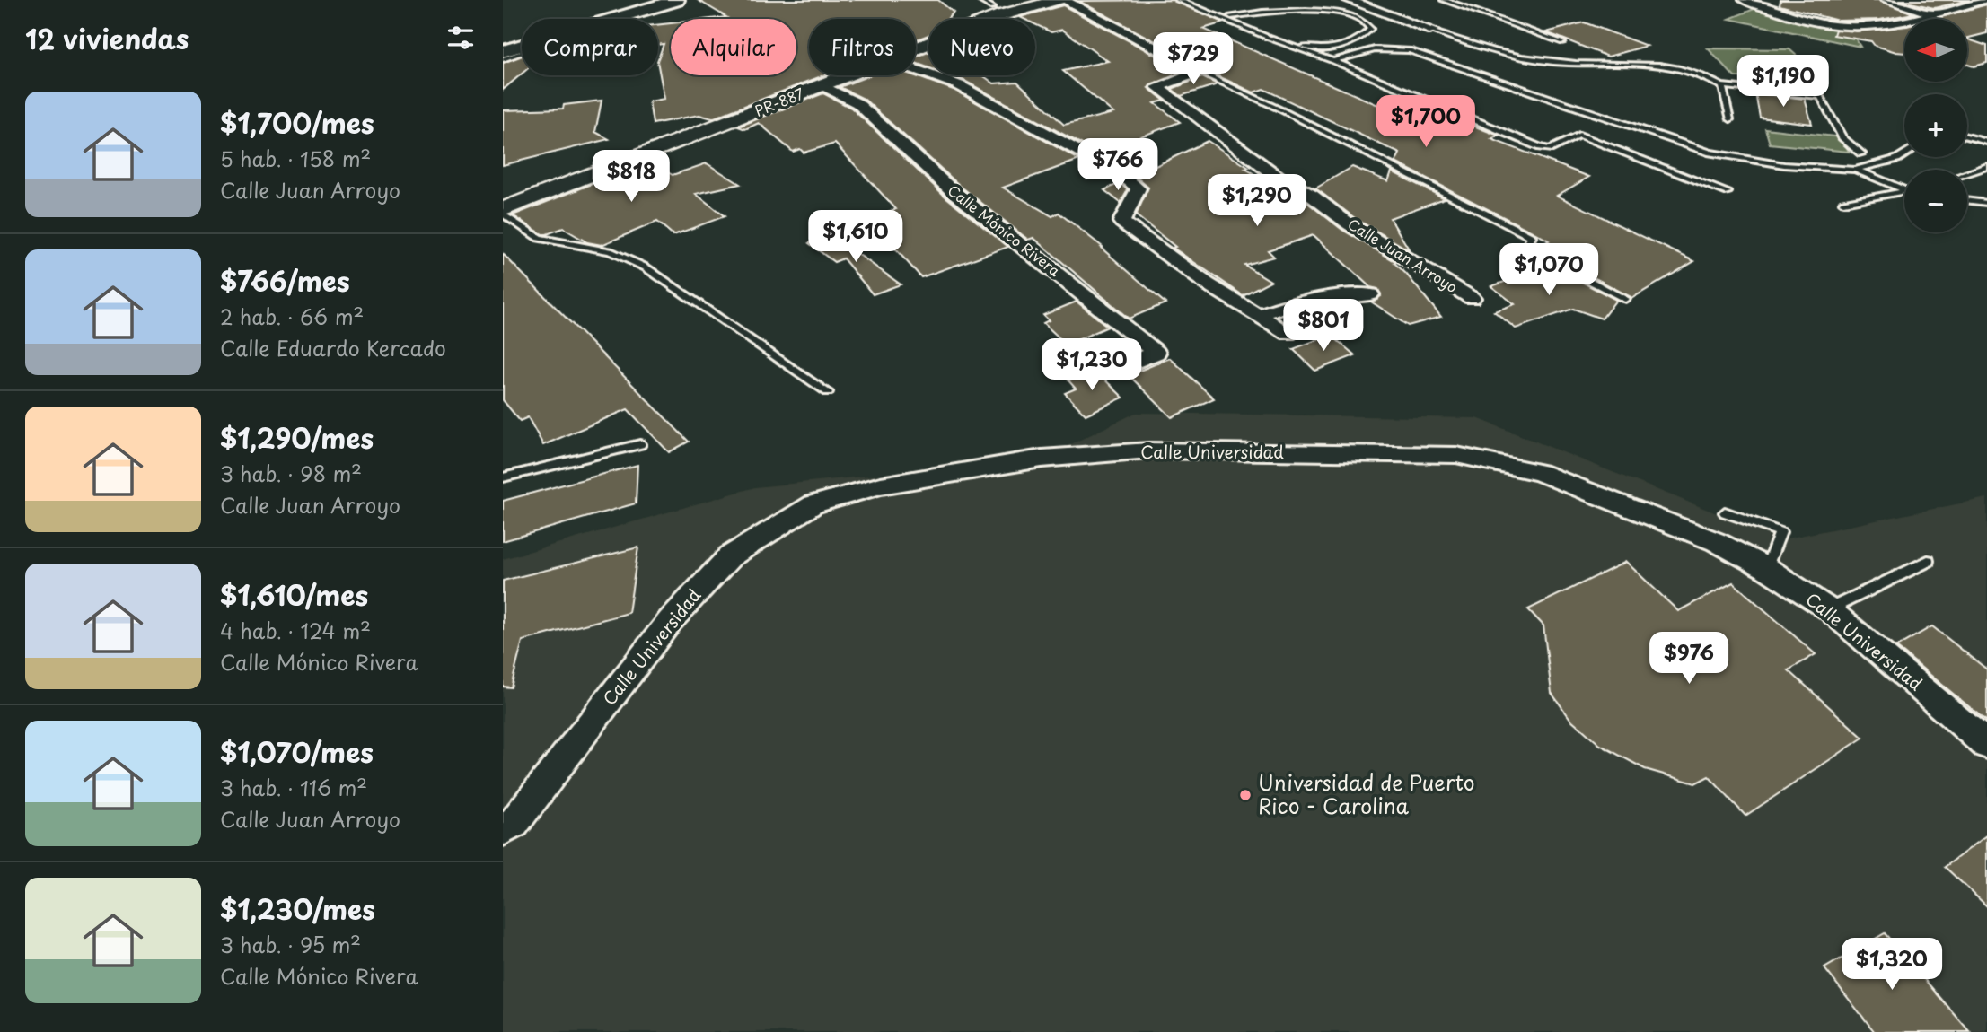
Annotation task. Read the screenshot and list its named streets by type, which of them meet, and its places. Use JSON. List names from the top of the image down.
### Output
{
  "streets": {
    "street": [
      "PR-887",
      "Calle Mónico Rivera",
      "Calle Juan Arroyo",
      "Calle Universidad"
    ]
  },
  "crossings": [
    ["PR-887", "Calle Mónico Rivera"]
  ],
  "places": ["Universidad de Puerto Rico - Carolina"],
  "north": "left",
  "page": {
    "heading": "12 viviendas",
    "map_buttons": ["+", "−"],
    "chip": [
      "Comprar",
      "Alquilar",
      "Filtros",
      "Nuevo"
    ],
    "price": [
      "$729",
      "$1,190",
      "$1,700",
      "$766",
      "$818",
      "$1,290",
      "$1,610",
      "$1,070",
      "$801",
      "$1,230",
      "$976",
      "$1,320"
    ],
    "list": [
      {
        "name": "$1,700/mes",
        "note": "5 hab. · 158 m² · Calle Juan Arroyo"
      },
      {
        "name": "$766/mes",
        "note": "2 hab. · 66 m² · Calle Eduardo Kercado"
      },
      {
        "name": "$1,290/mes",
        "note": "3 hab. · 98 m² · Calle Juan Arroyo"
      },
      {
        "name": "$1,610/mes",
        "note": "4 hab. · 124 m² · Calle Mónico Rivera"
      },
      {
        "name": "$1,070/mes",
        "note": "3 hab. · 116 m² · Calle Juan Arroyo"
      },
      {
        "name": "$1,230/mes",
        "note": "3 hab. · 95 m² · Calle Mónico Rivera"
      }
    ]
  }
}
